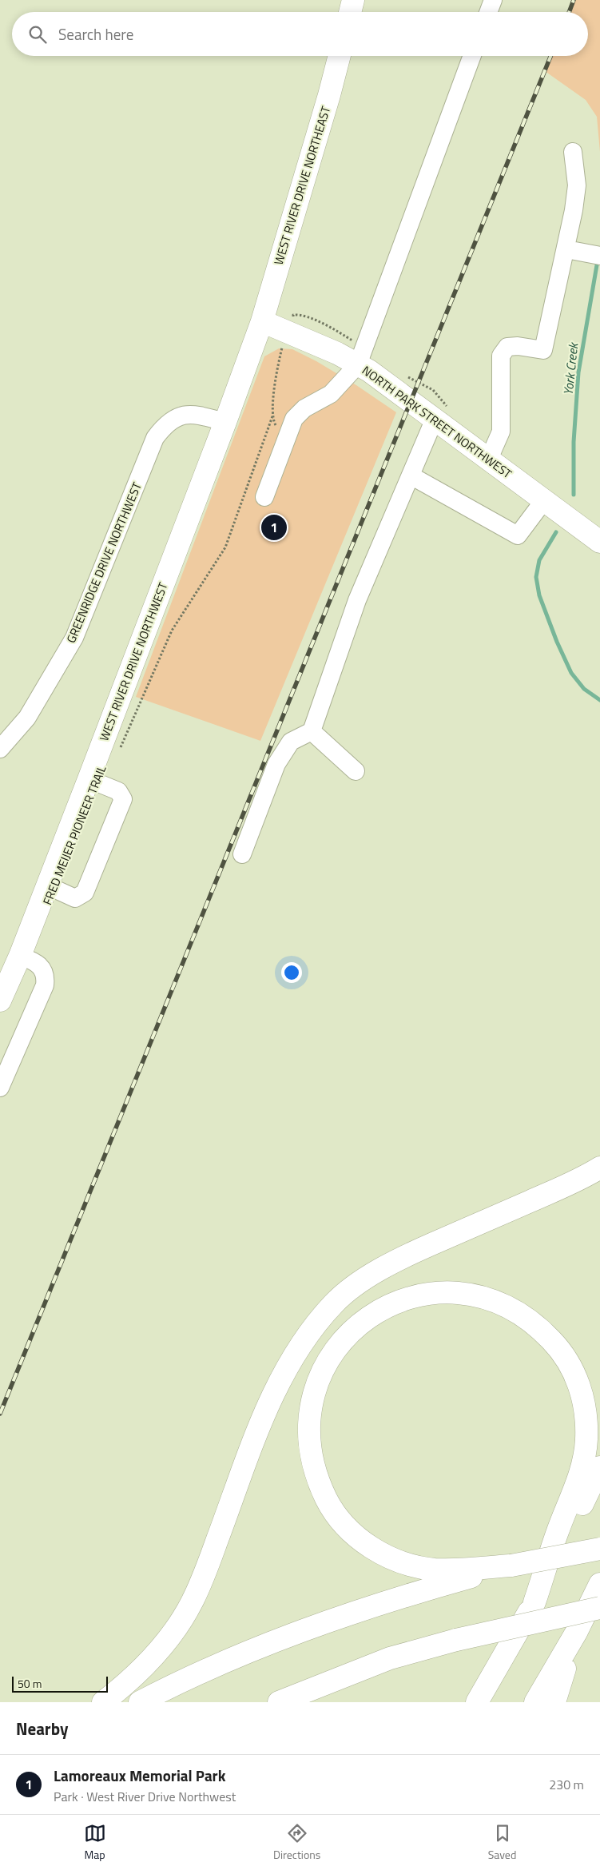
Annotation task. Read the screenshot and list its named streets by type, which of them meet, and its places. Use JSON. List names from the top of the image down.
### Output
{
  "streets": {
    "main road": ["WEST RIVER DRIVE NORTHEAST", "NORTH PARK STREET NORTHWEST", "WEST RIVER DRIVE NORTHWEST"],
    "street": ["GREENRIDGE DRIVE NORTHWEST"]
  },
  "crossings": [
    ["WEST RIVER DRIVE NORTHEAST", "NORTH PARK STREET NORTHWEST"],
    ["WEST RIVER DRIVE NORTHEAST", "WEST RIVER DRIVE NORTHWEST"],
    ["NORTH PARK STREET NORTHWEST", "WEST RIVER DRIVE NORTHWEST"],
    ["GREENRIDGE DRIVE NORTHWEST", "WEST RIVER DRIVE NORTHWEST"]
  ],
  "water": ["York Creek"],
  "scale_bar": "50 m",
  "page": {
    "search": "Search here",
    "pins": "1",
    "scale": "50 m",
    "heading": "Nearby",
    "list": [
      {
        "mark": "1",
        "name": "Lamoreaux Memorial Park",
        "note": "Park · West River Drive Northwest",
        "value": "230 m"
      }
    ],
    "nav": ["Map", "Directions", "Saved"]
  }
}
